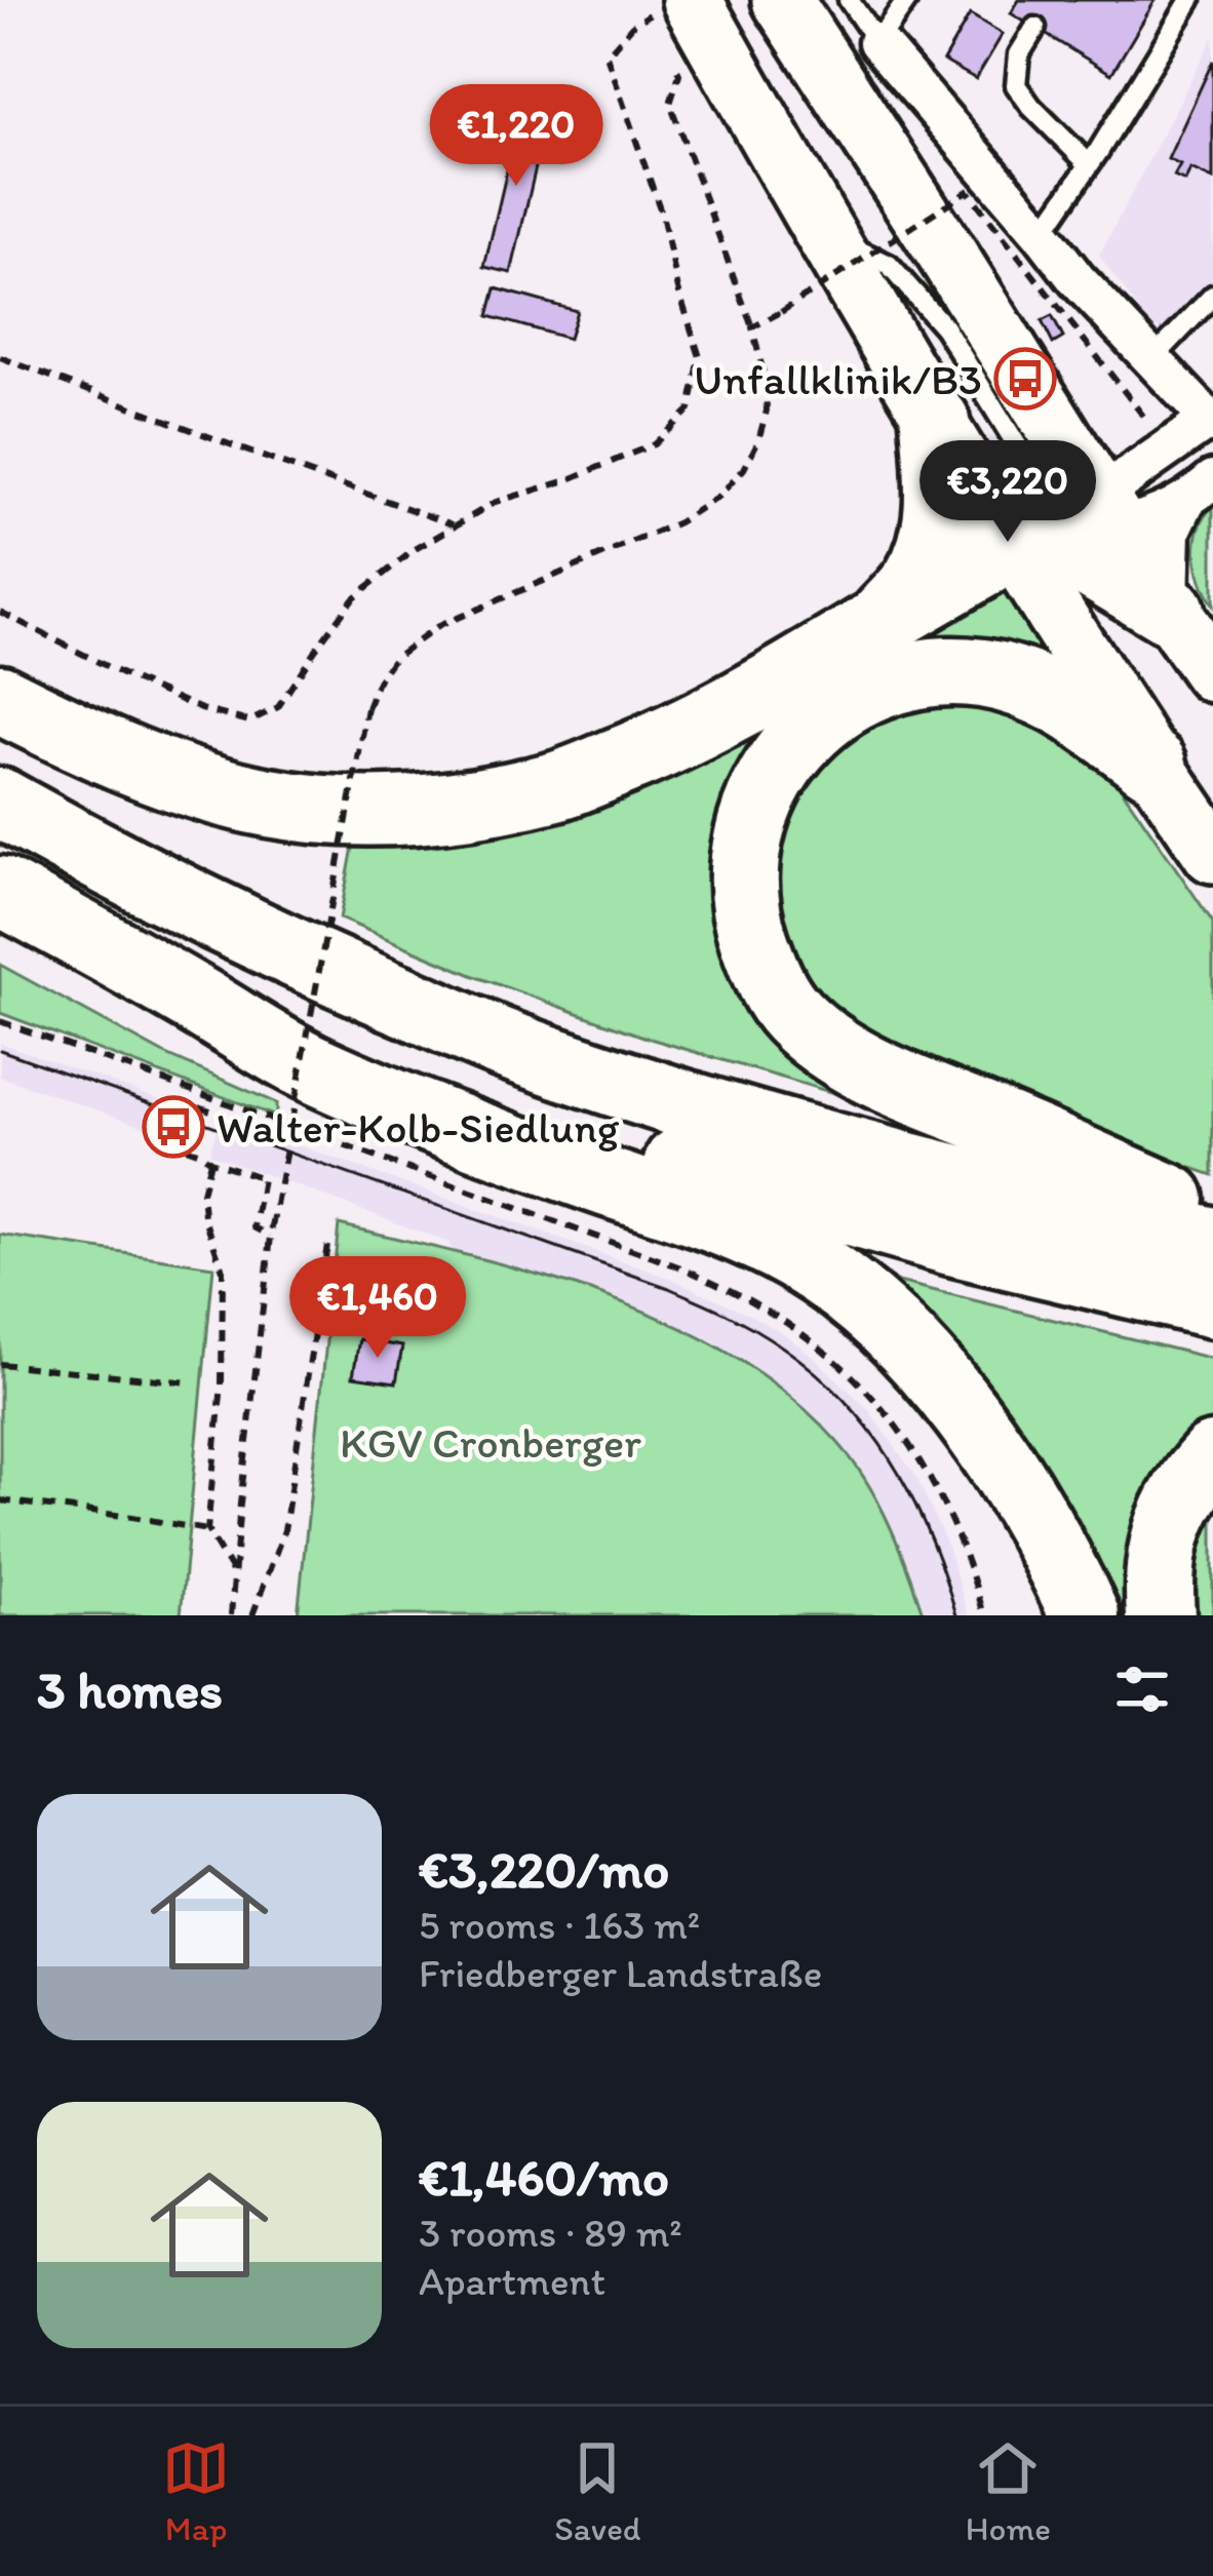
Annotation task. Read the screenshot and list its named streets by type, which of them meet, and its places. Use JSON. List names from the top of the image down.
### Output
{
  "parks": ["KGV Cronberger"],
  "places": {
    "bus stop": ["Unfallklinik/B3", "Walter-Kolb-Siedlung"]
  },
  "page": {
    "price": ["€1,220", "€3,220", "€1,460"],
    "heading": "3 homes",
    "list": [
      {
        "name": "€3,220/mo",
        "note": "5 rooms · 163 m² · Friedberger Landstraße"
      },
      {
        "name": "€1,460/mo",
        "note": "3 rooms · 89 m² · Apartment"
      }
    ],
    "tabs": ["Map", "Saved", "Home"]
  }
}
